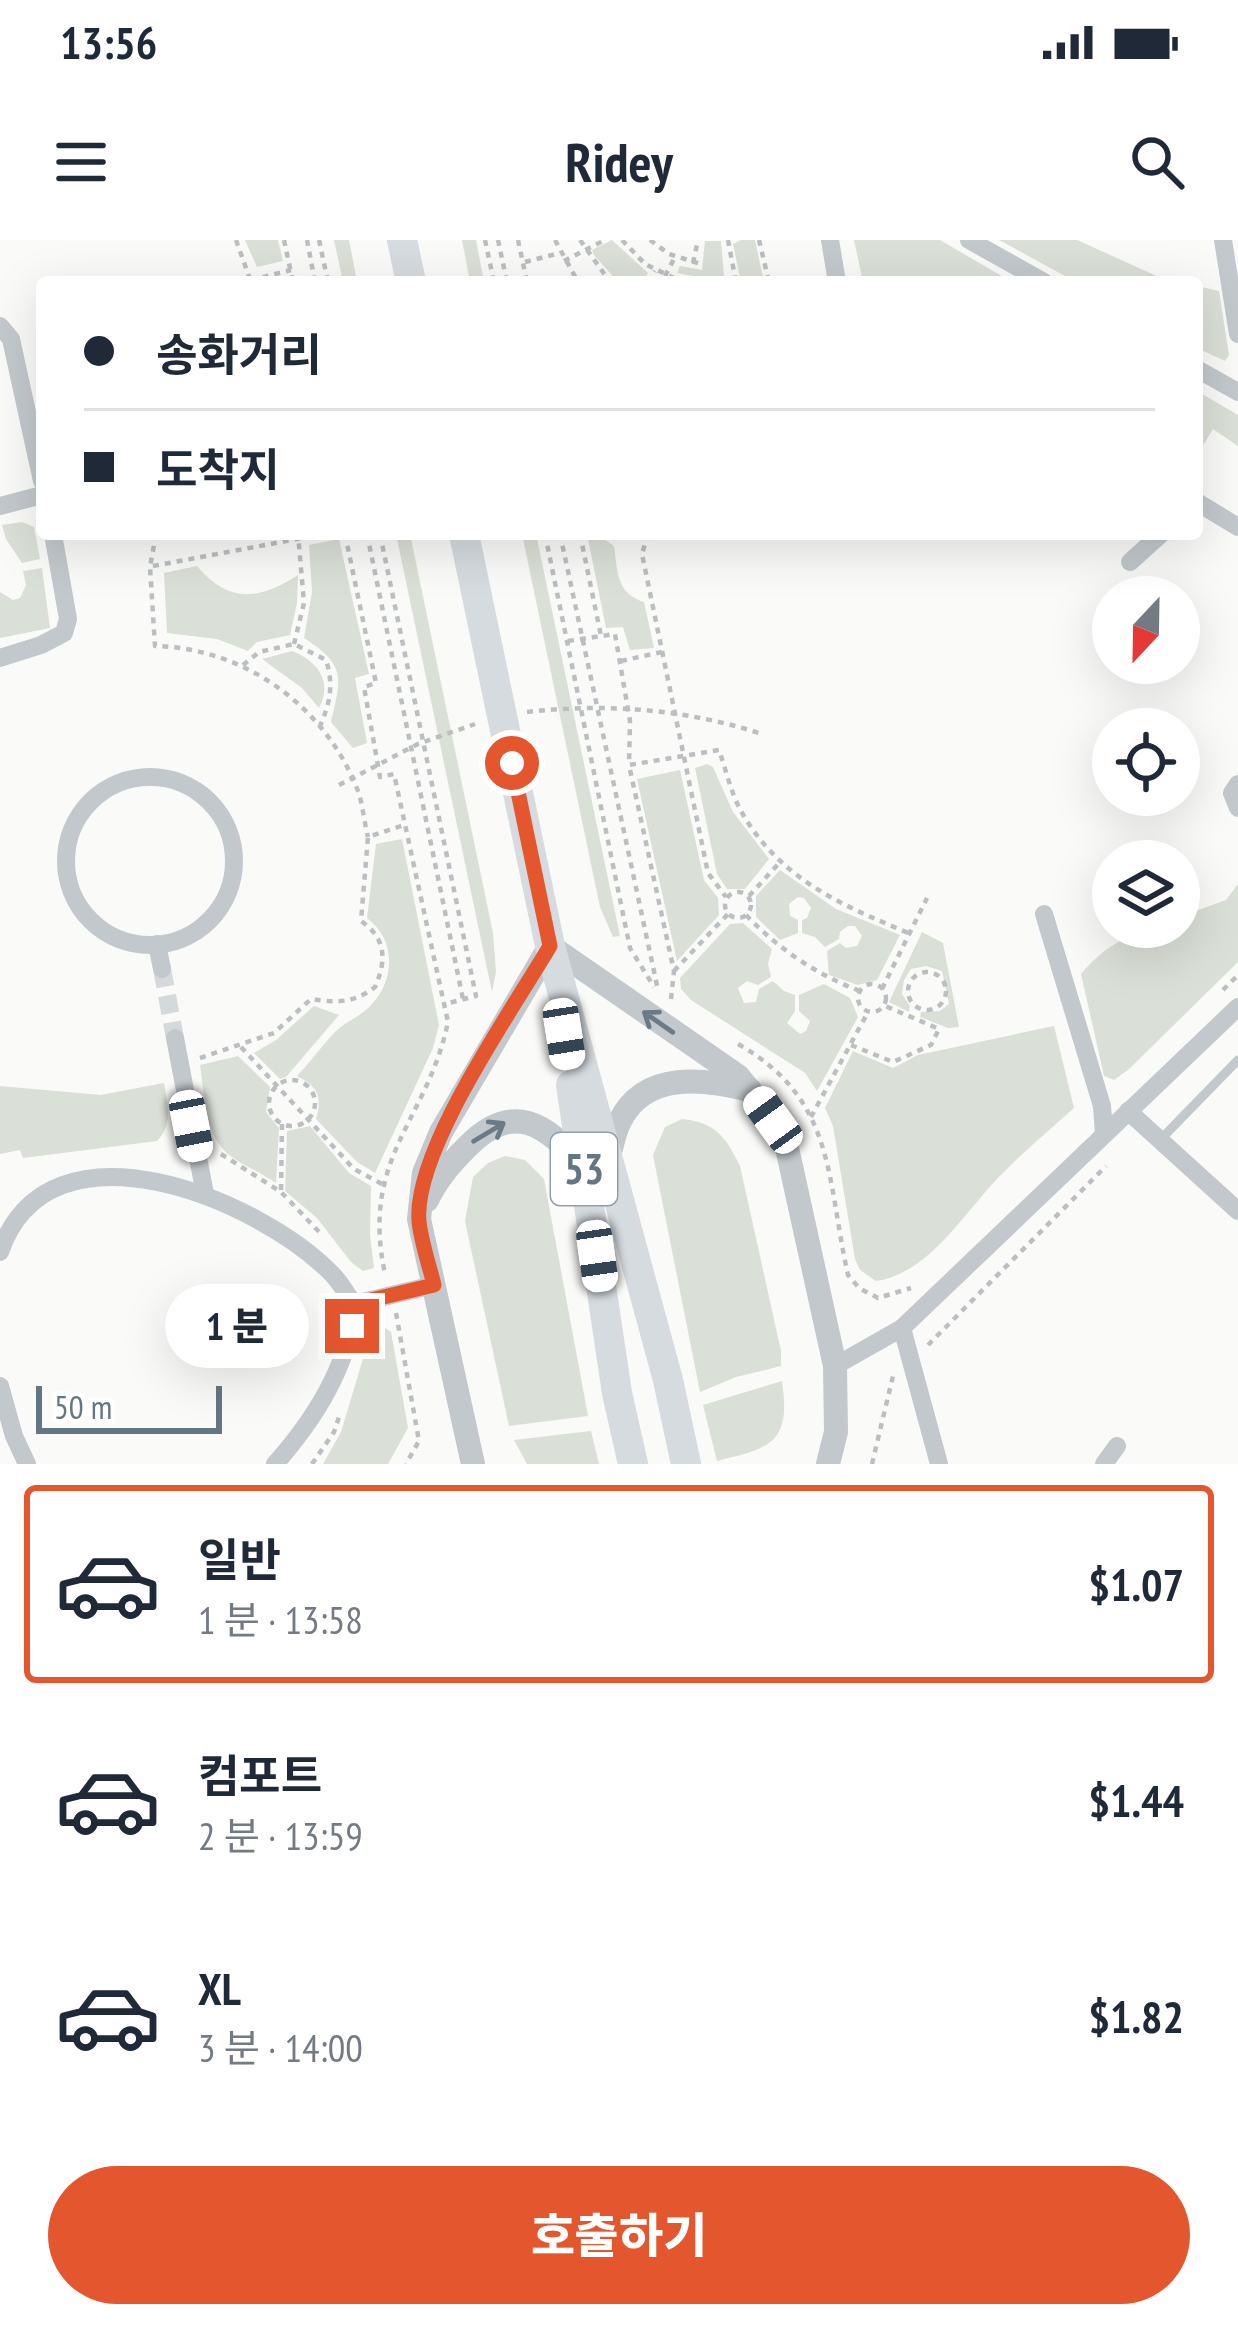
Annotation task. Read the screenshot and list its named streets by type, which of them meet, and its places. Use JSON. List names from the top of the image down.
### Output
{
  "streets": {
    "main road": ["53"]
  },
  "scale_bar": "50 m",
  "north": "bottom",
  "page": {
    "status": "13:56",
    "header": "Ridey",
    "banner": ["송화거리", "도착지"],
    "bubble": "1 분",
    "scale": "50 m",
    "list": [
      {
        "name": "일반",
        "note": "1 분 · 13:58",
        "value": "$1.07"
      },
      {
        "name": "컴포트",
        "note": "2 분 · 13:59",
        "value": "$1.44"
      },
      {
        "name": "XL",
        "note": "3 분 · 14:00",
        "value": "$1.82"
      }
    ],
    "buttons": "호출하기"
  }
}
